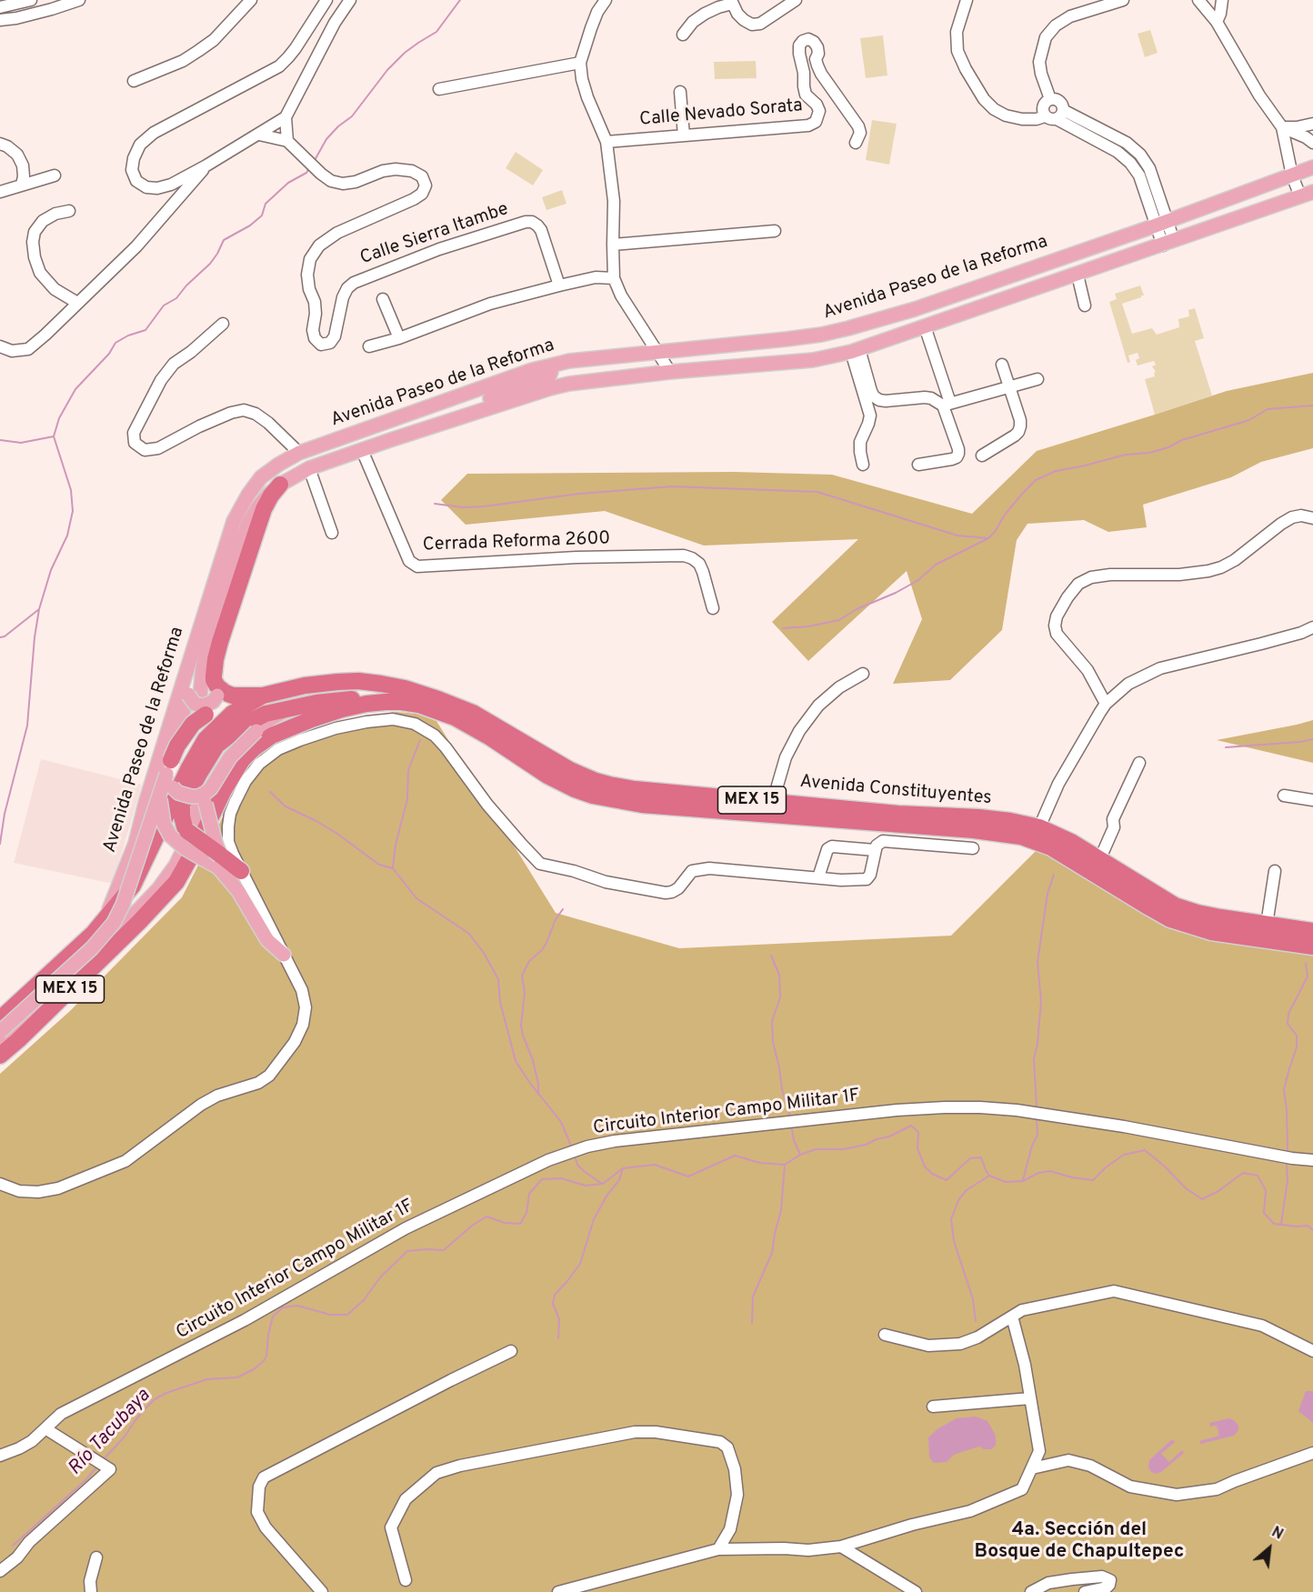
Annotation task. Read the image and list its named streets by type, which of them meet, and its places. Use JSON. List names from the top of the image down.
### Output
{
  "streets": {
    "highway": ["Avenida Constituyentes", "MEX 15"],
    "main road": ["Avenida Paseo de la Reforma"],
    "street": [
      "Calle Nevado Sorata",
      "Calle Sierra Itambe",
      "Cerrada Reforma 2600",
      "Circuito Interior Campo Militar 1F"
    ]
  },
  "crossings": [
    ["Avenida Paseo de la Reforma", "Cerrada Reforma 2600"],
    ["Avenida Paseo de la Reforma", "Avenida Constituyentes"],
    ["Avenida Paseo de la Reforma", "MEX 15"],
    ["Avenida Constituyentes", "MEX 15"]
  ],
  "districts": ["4a. Sección del Bosque de Chapultepec"],
  "water": ["Río Tacubaya"],
  "north": "top right"
}
